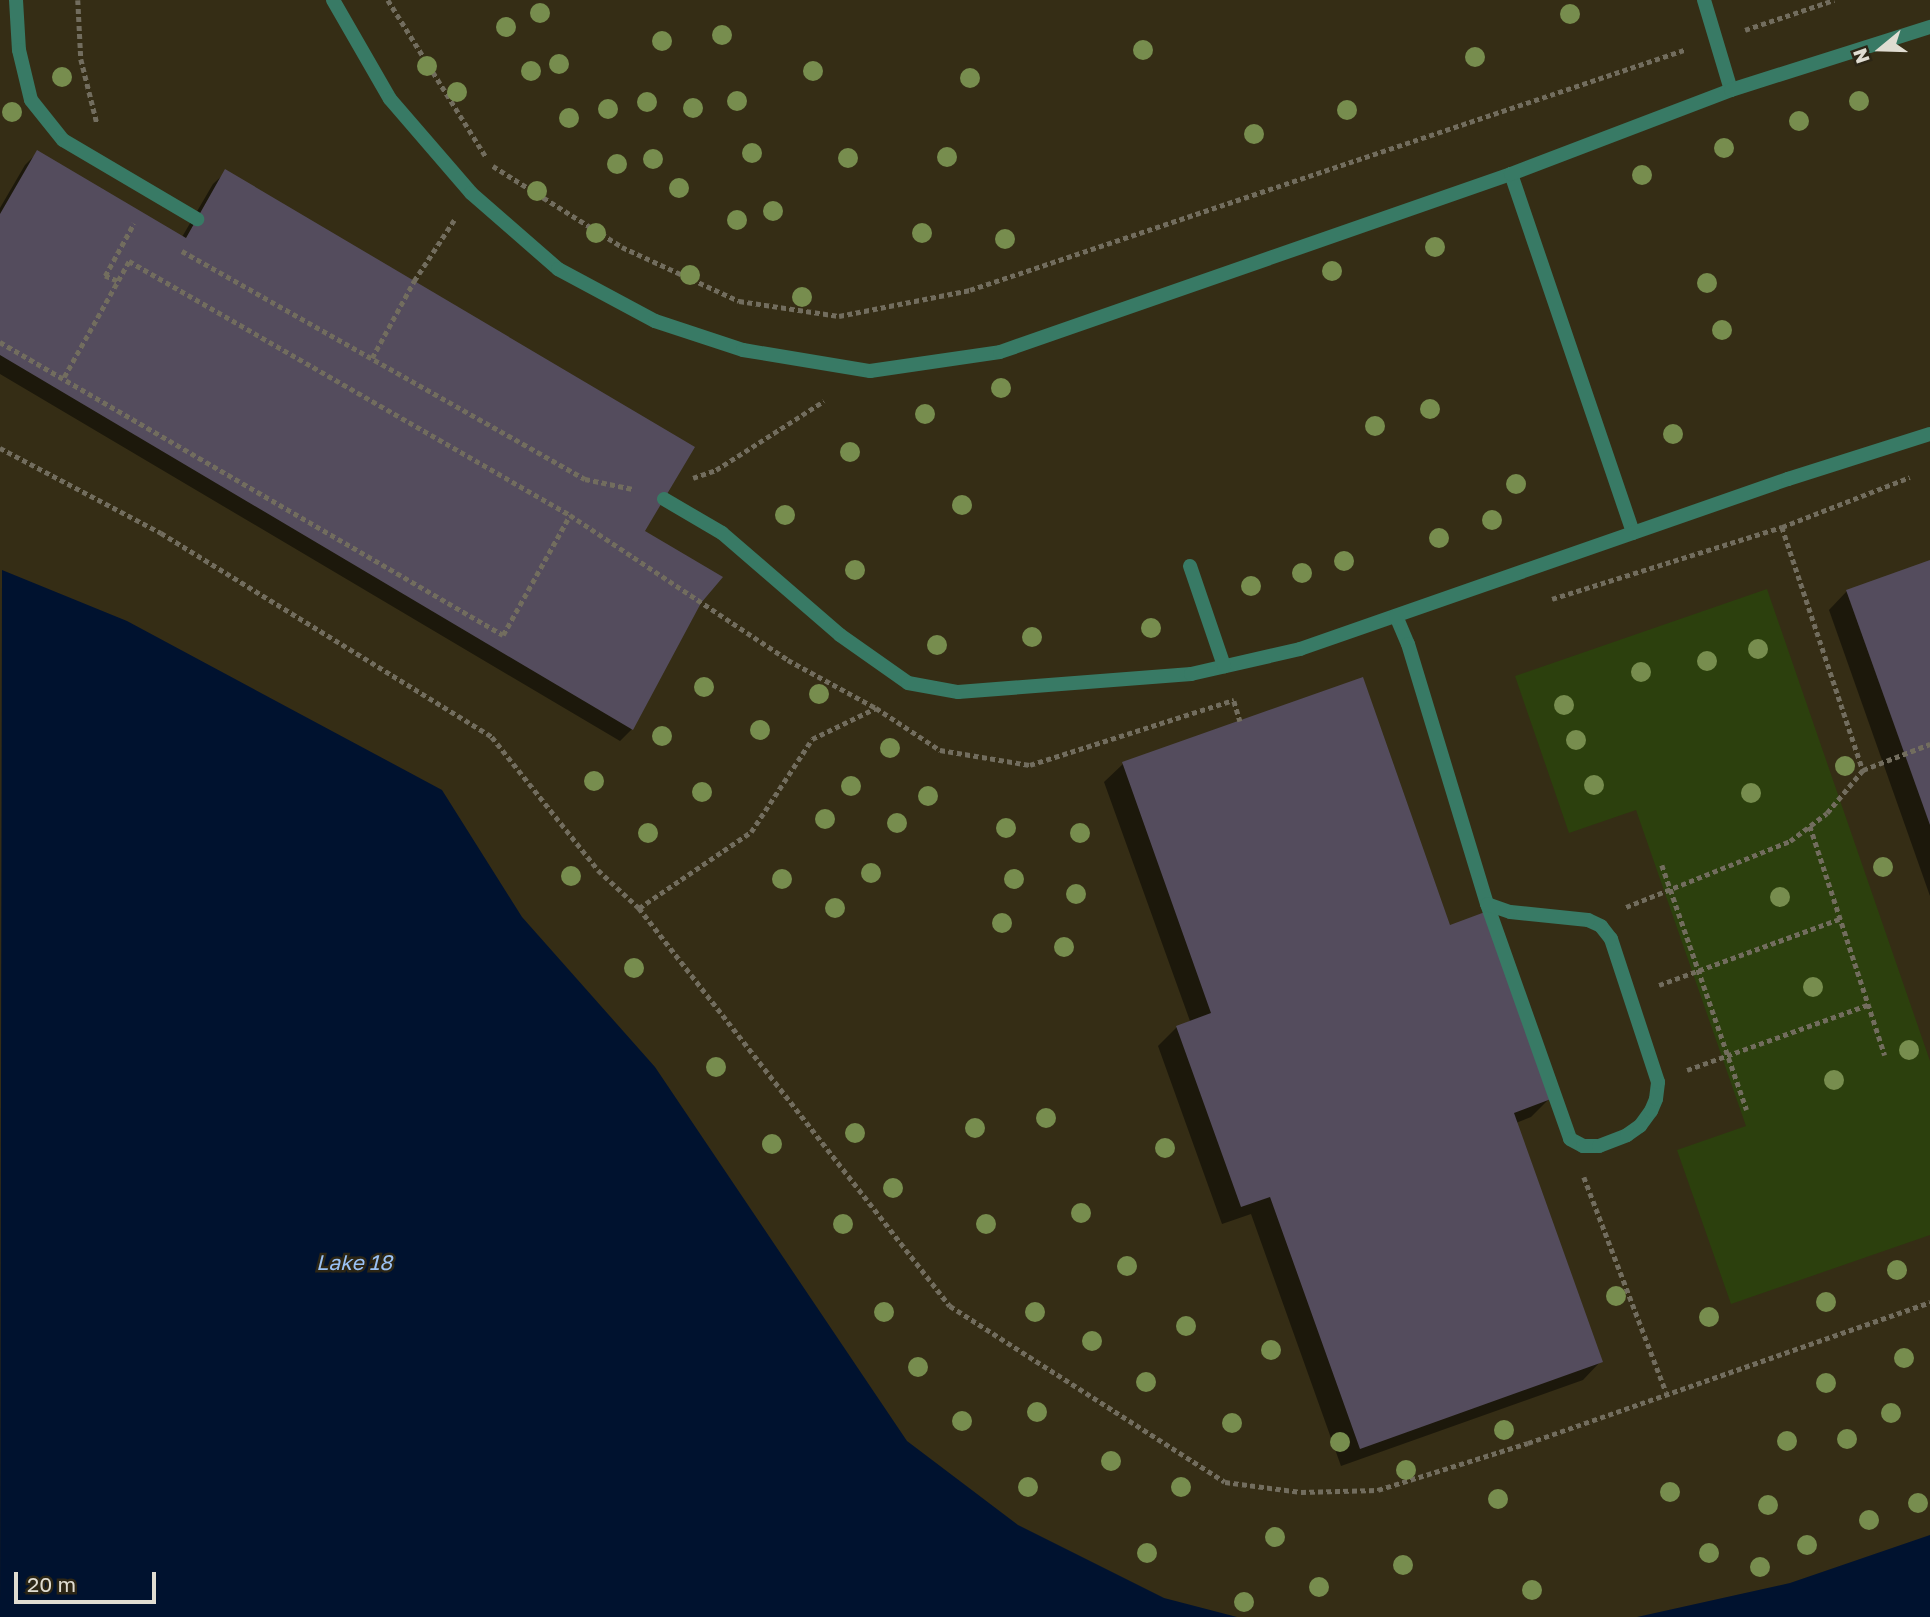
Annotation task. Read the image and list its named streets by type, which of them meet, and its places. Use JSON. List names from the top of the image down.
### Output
{
  "water": ["Lake 18"],
  "scale_bar": "20 m",
  "north": "left"
}
